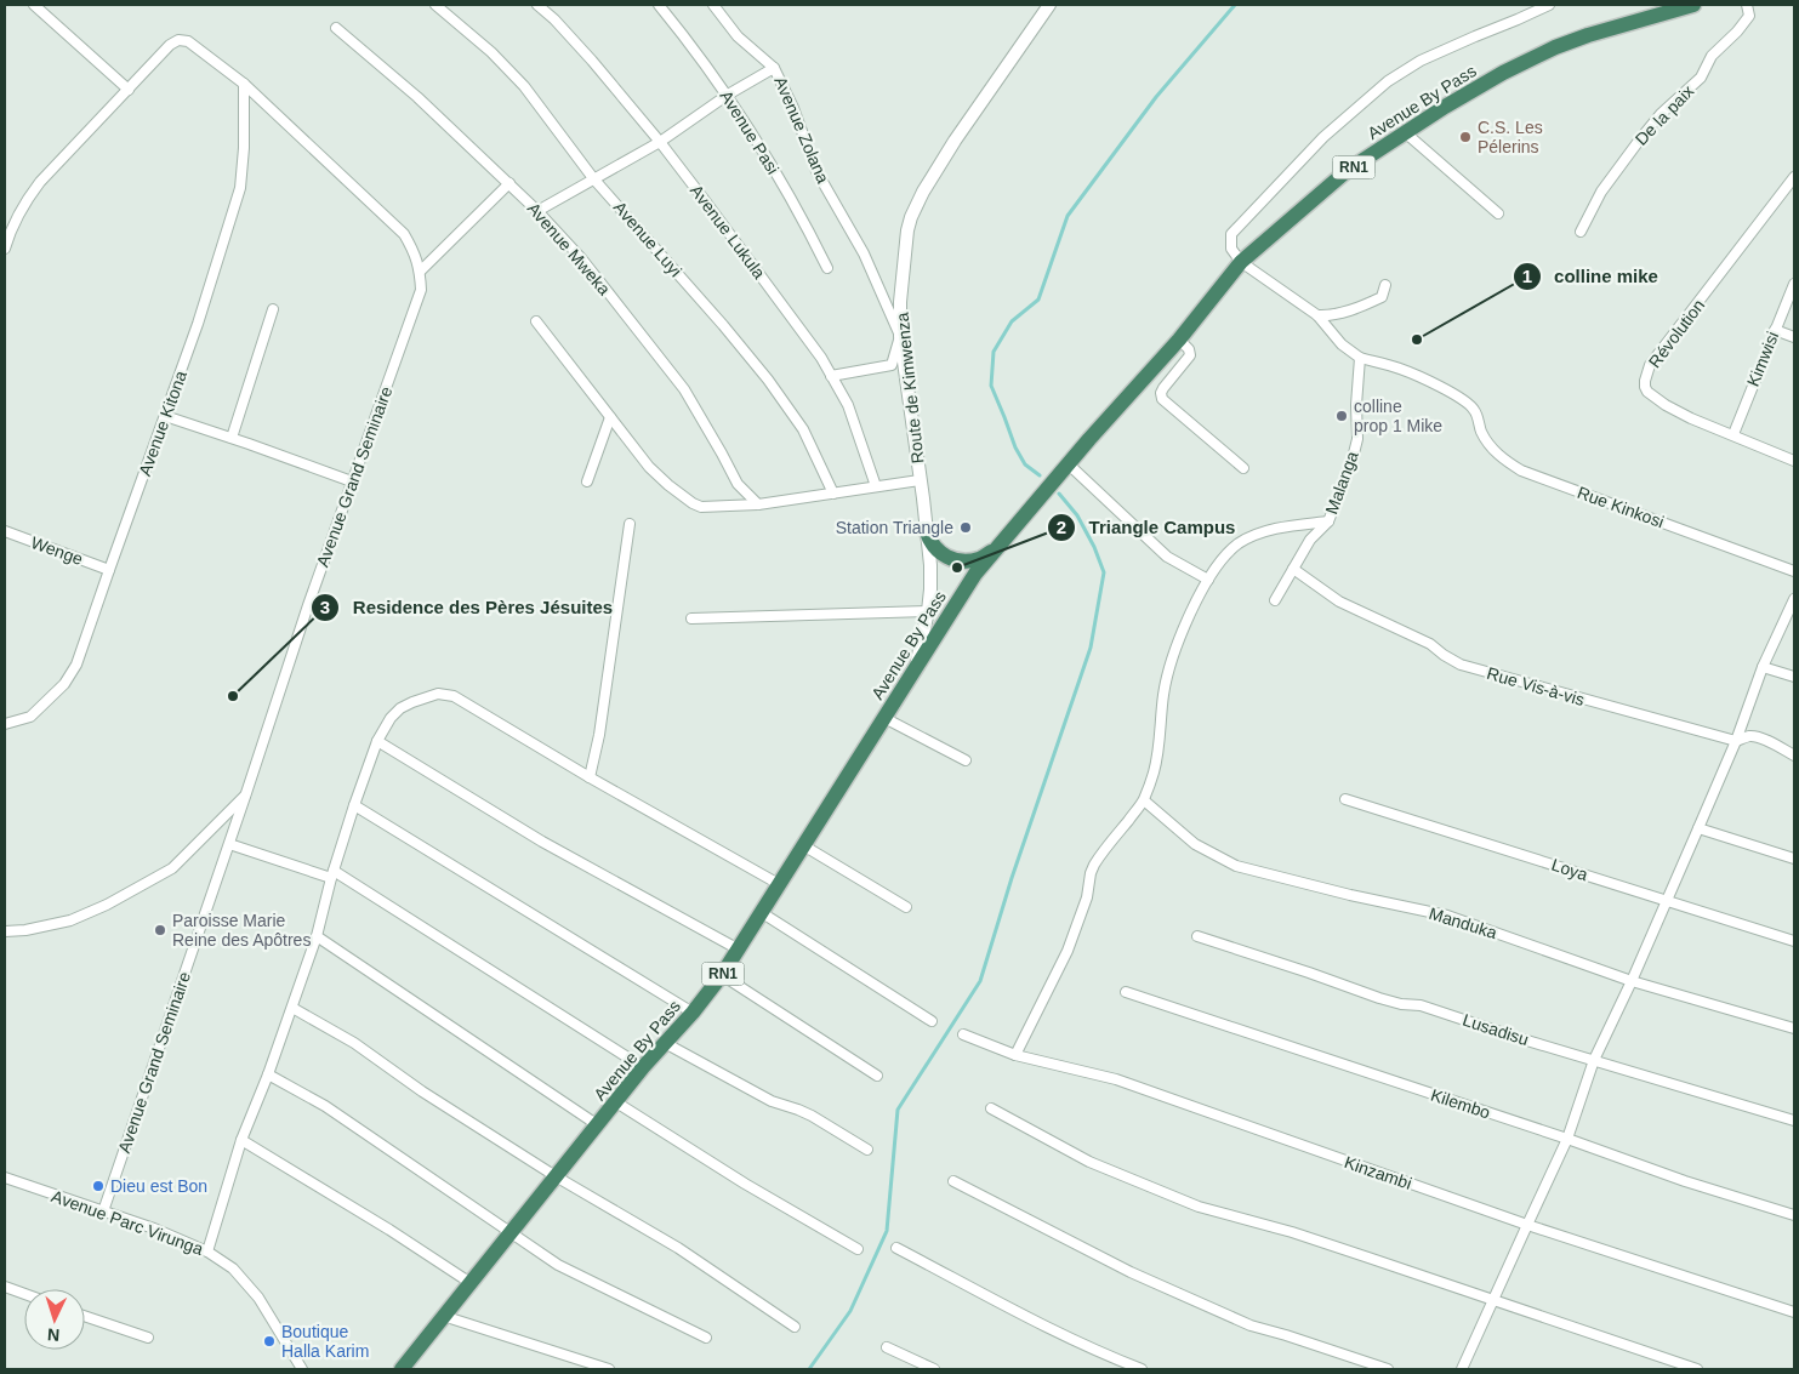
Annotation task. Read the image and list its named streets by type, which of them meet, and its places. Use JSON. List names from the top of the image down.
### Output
{
  "streets": {
    "highway": ["Avenue By Pass", "RN1"],
    "street": [
      "De la paix",
      "Avenue Zolana",
      "Avenue Pasi",
      "Avenue Lukula",
      "Avenue Luyi",
      "Avenue Mweka",
      "Révolution",
      "Kimwisi",
      "Route de Kimwenza",
      "Avenue Kitona",
      "Avenue Grand Seminaire",
      "Malanga",
      "Rue Kinkosi",
      "Wenge",
      "Rue Vis-à-vis",
      "Loya",
      "Manduka",
      "Lusadisu",
      "Kilembo",
      "Kinzambi",
      "Avenue Parc Virunga"
    ]
  },
  "crossings": [
    ["Avenue By Pass", "Route de Kimwenza"],
    ["Avenue Zolana", "Route de Kimwenza"],
    ["Révolution", "Kimwisi"],
    ["Avenue Kitona", "Avenue Grand Seminaire"],
    ["Avenue Kitona", "Wenge"],
    ["Avenue Grand Seminaire", "Avenue Parc Virunga"],
    ["Malanga", "Rue Kinkosi"],
    ["Malanga", "Rue Vis-à-vis"]
  ],
  "places": [
    "C.S. Les Pélerins",
    "colline mike",
    "colline prop 1 Mike",
    "Station Triangle",
    "Triangle Campus",
    "Residence des Pères Jésuites",
    "Paroisse Marie Reine des Apôtres",
    "Dieu est Bon",
    "Boutique Halla Karim"
  ],
  "north": "bottom"
}
